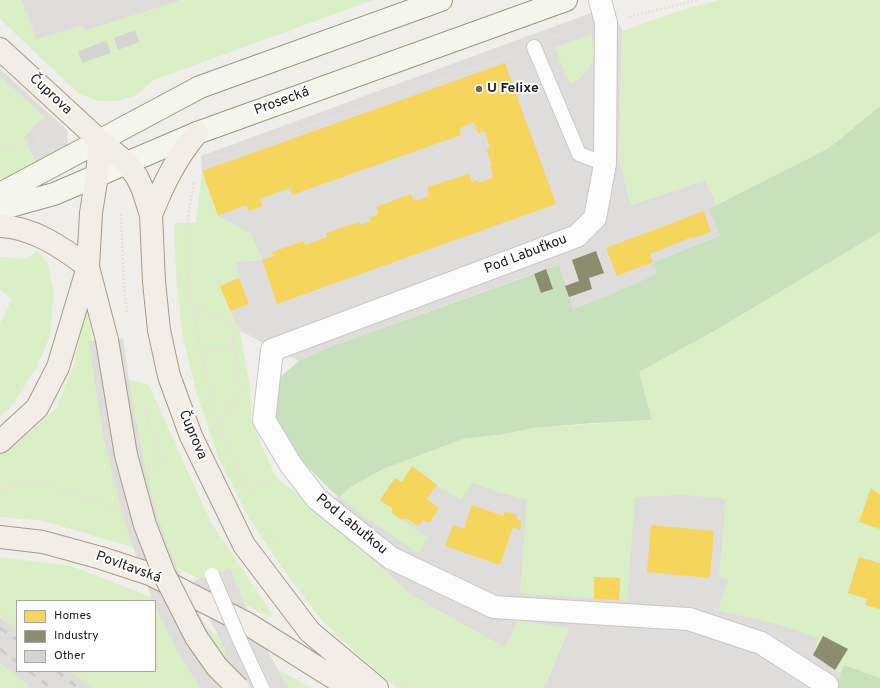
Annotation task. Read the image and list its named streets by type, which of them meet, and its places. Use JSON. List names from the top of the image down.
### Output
{
  "streets": {
    "main road": ["Čuprova", "Prosecká", "Povltavská"],
    "street": ["Pod Labuťkou"]
  },
  "crossings": [
    ["Čuprova", "Prosecká"]
  ],
  "places": ["U Felixe"],
  "legend": ["Homes", "Industry", "Other"]
}
